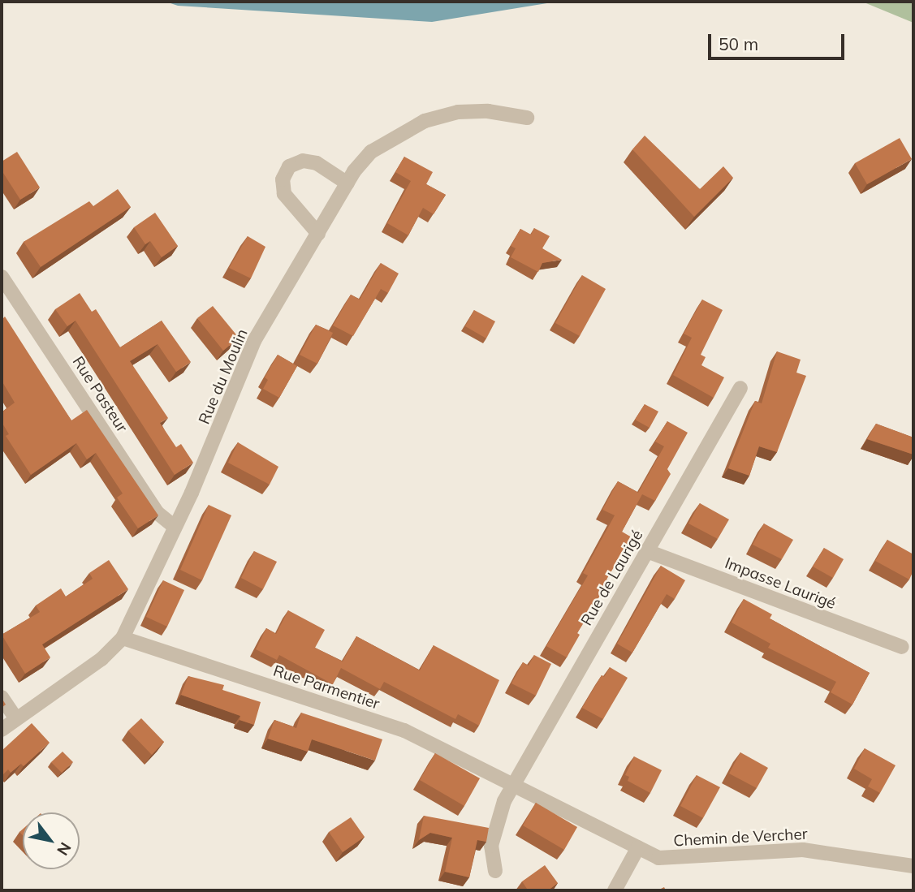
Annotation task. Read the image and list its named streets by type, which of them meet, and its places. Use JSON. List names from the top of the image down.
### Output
{
  "streets": {
    "street": [
      "Rue du Moulin",
      "Rue Pasteur",
      "Rue de Laurigé",
      "Impasse Laurigé",
      "Rue Parmentier",
      "Chemin de Vercher"
    ]
  },
  "crossings": [
    ["Rue du Moulin", "Rue Pasteur"],
    ["Rue du Moulin", "Rue Parmentier"],
    ["Rue de Laurigé", "Impasse Laurigé"],
    ["Rue de Laurigé", "Rue Parmentier"],
    ["Rue Parmentier", "Chemin de Vercher"]
  ],
  "scale_bar": "50 m",
  "north": "bottom right"
}
